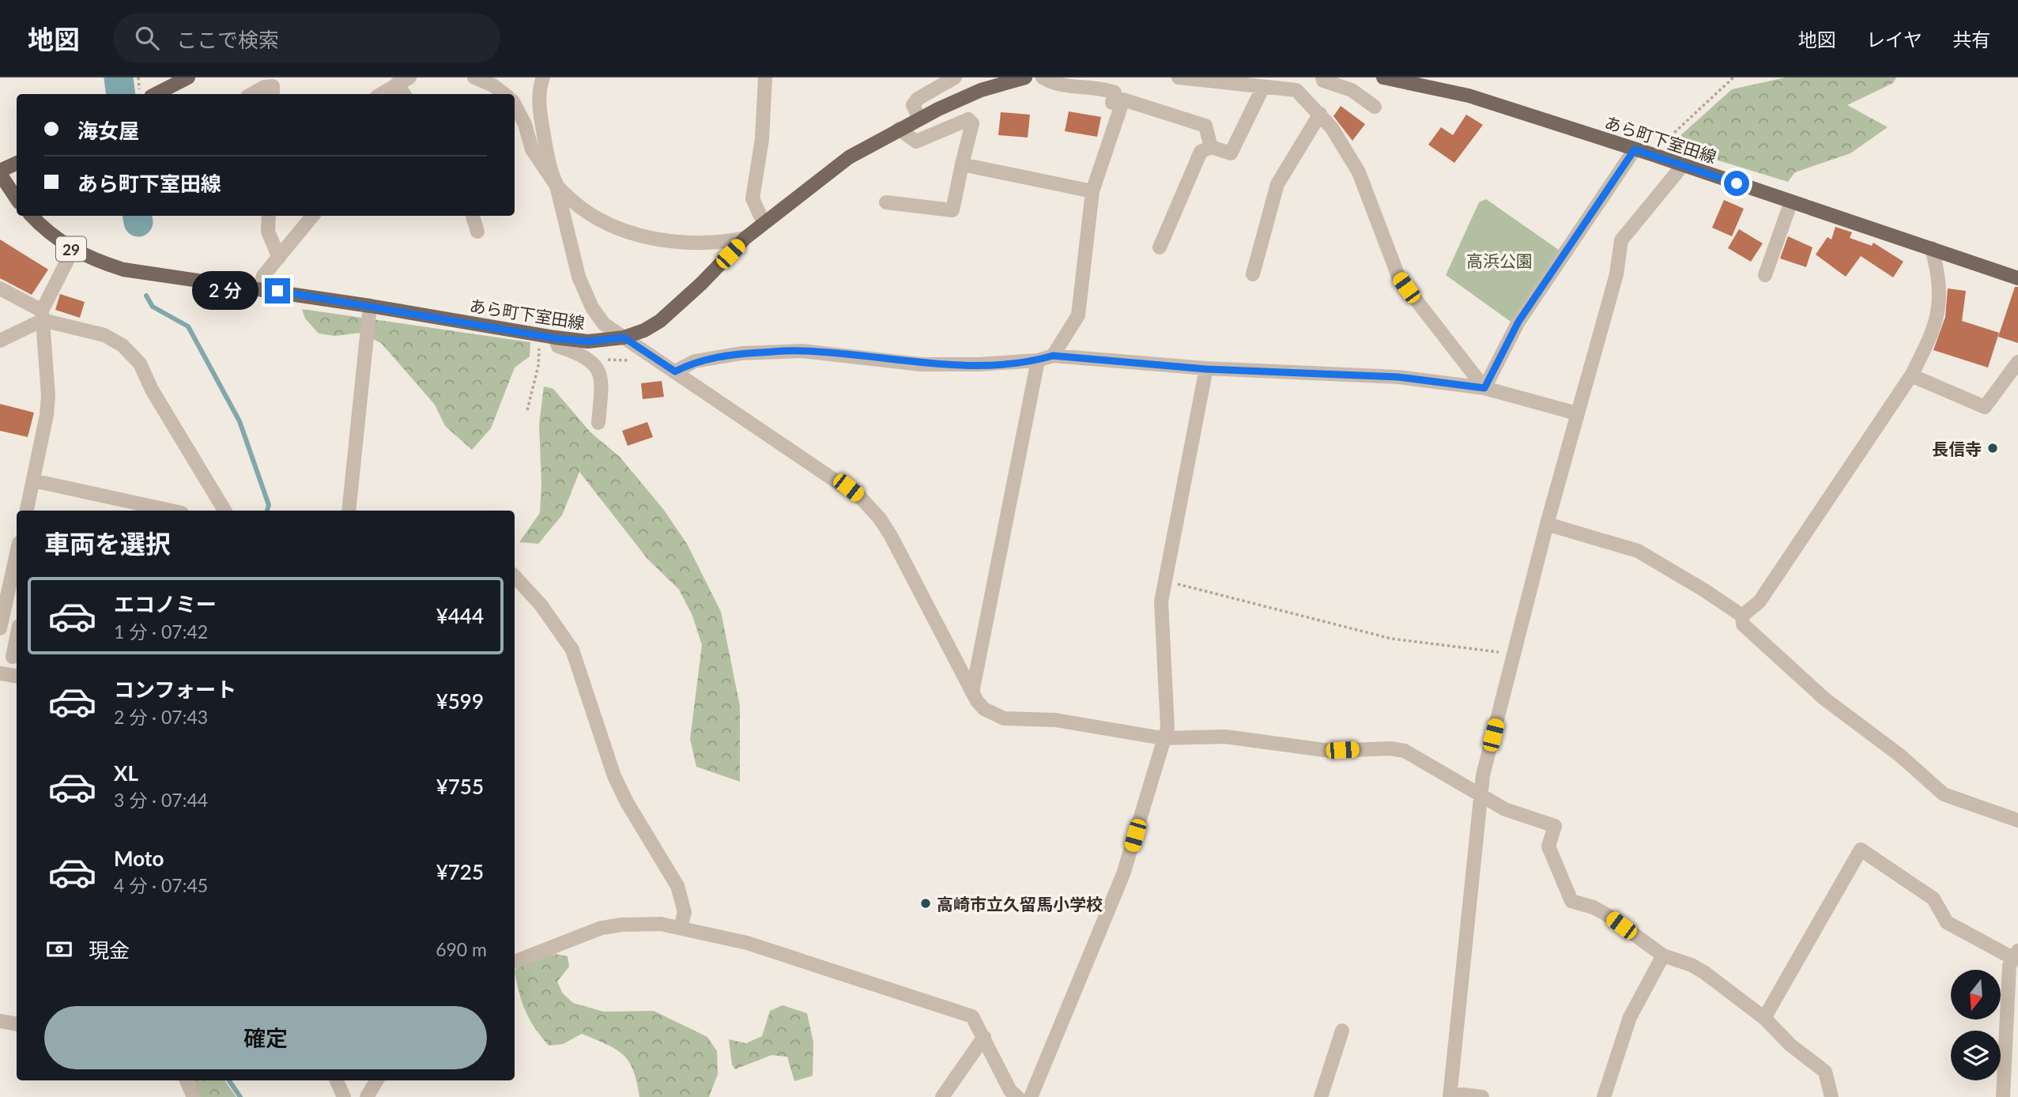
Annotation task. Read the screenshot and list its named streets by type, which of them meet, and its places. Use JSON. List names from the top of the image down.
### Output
{
  "streets": {
    "main road": ["あら町下室田線", "29"]
  },
  "parks": ["高浜公園"],
  "places": ["長信寺", "高崎市立久留馬小学校"],
  "north": "bottom",
  "page": {
    "header": "地図",
    "search": "ここで検索",
    "nav": ["地図", "レイヤ", "共有"],
    "banner": ["海女屋", "あら町下室田線"],
    "bubble": "2 分",
    "heading": "車両を選択",
    "list": [
      {
        "name": "エコノミー",
        "note": "1 分 · 07:42",
        "value": "¥444"
      },
      {
        "name": "コンフォート",
        "note": "2 分 · 07:43",
        "value": "¥599"
      },
      {
        "name": "XL",
        "note": "3 分 · 07:44",
        "value": "¥755"
      },
      {
        "name": "Moto",
        "note": "4 分 · 07:45",
        "value": "¥725"
      }
    ],
    "pay": ["現金", "690 m"],
    "buttons": "確定"
  }
}
